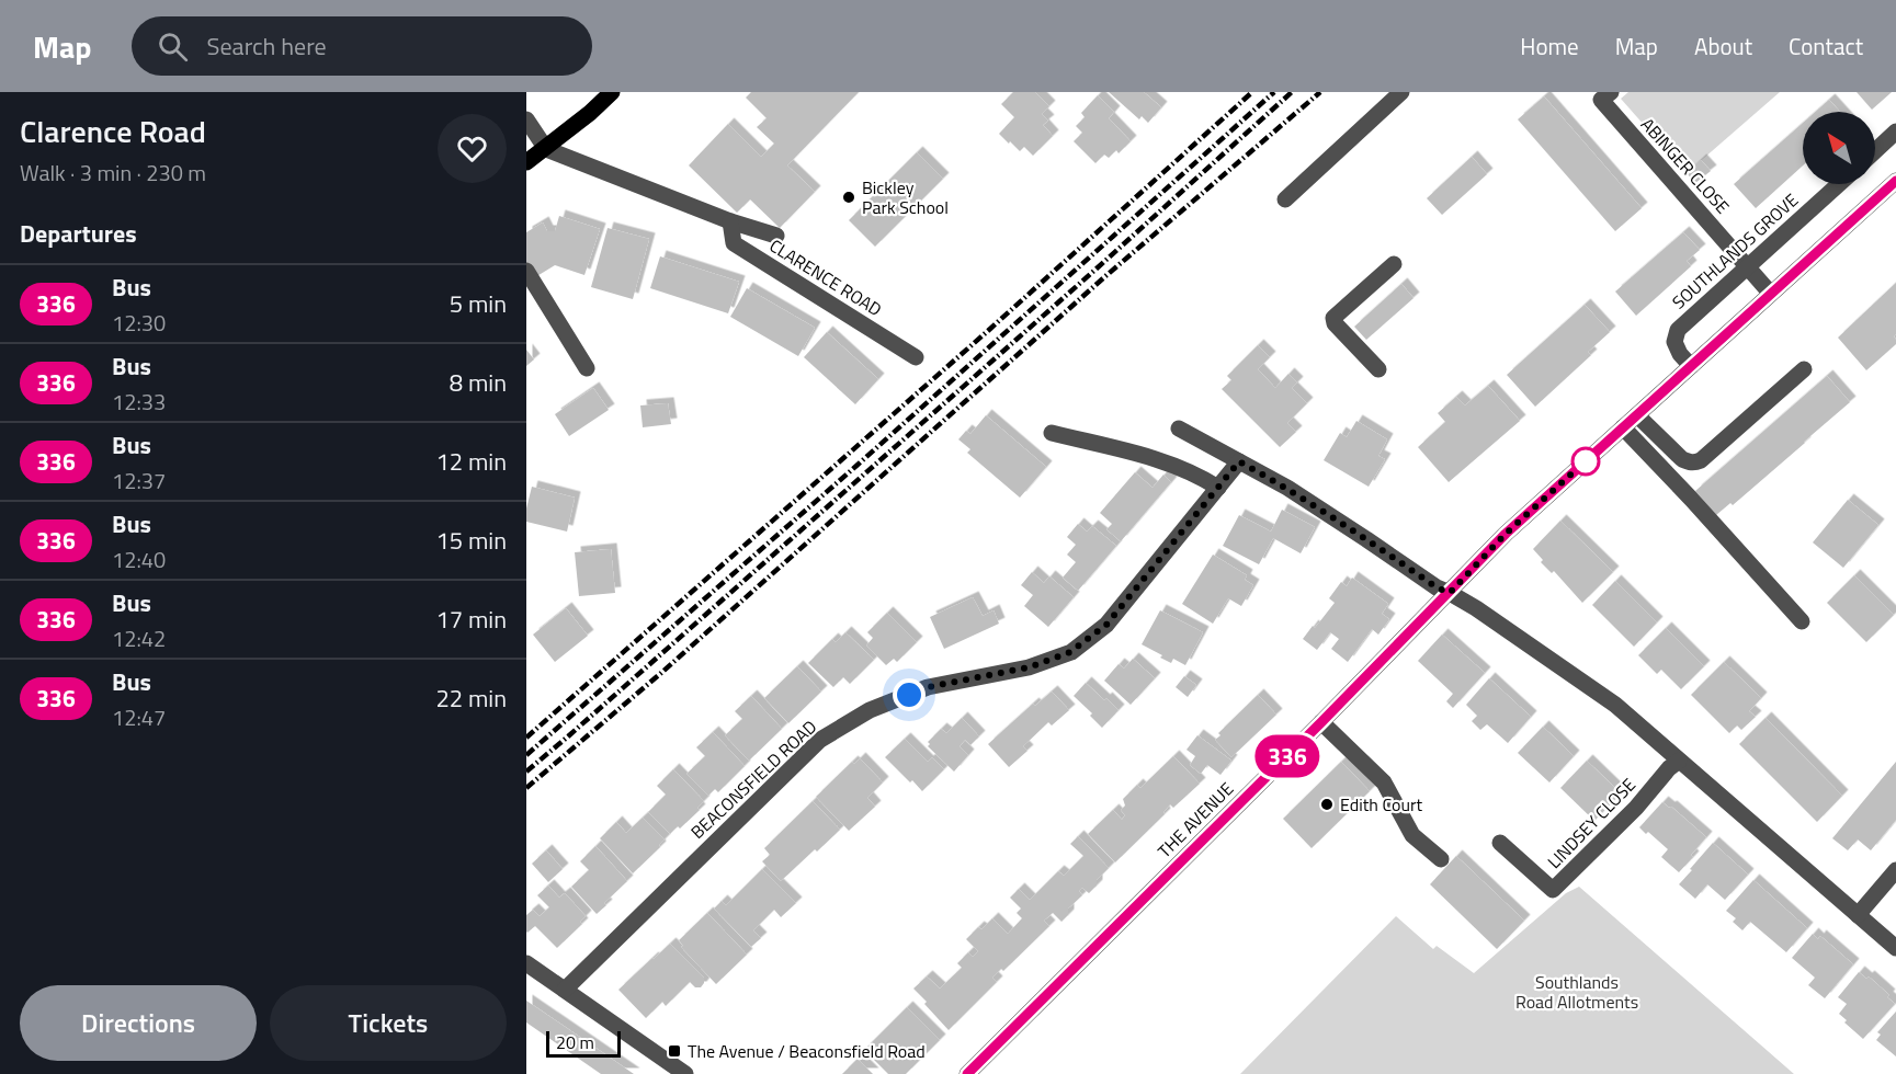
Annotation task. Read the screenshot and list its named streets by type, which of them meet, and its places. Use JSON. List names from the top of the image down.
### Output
{
  "streets": {
    "street": [
      "ABINGER CLOSE",
      "SOUTHLANDS GROVE",
      "CLARENCE ROAD",
      "BEACONSFIELD ROAD",
      "THE AVENUE",
      "LINDSEY CLOSE"
    ]
  },
  "crossings": [
    ["ABINGER CLOSE", "SOUTHLANDS GROVE"]
  ],
  "parks": ["Southlands Road Allotments"],
  "places": {
    "other": ["Bickley Park School", "Edith Court"],
    "transit": ["The Avenue / Beaconsfield Road"]
  },
  "lines": ["bus line 336"],
  "scale_bar": "20 m",
  "north": "top left",
  "page": {
    "header": "Map",
    "search": "Search here",
    "nav": [
      "Home",
      "Map",
      "About",
      "Contact"
    ],
    "heading": [
      ["Clarence Road", "Walk · 3 min · 230 m"],
      "Departures"
    ],
    "on_map": "336",
    "list": [
      {
        "mark": "336",
        "name": "Bus",
        "note": "12:30",
        "value": "5 min"
      },
      {
        "mark": "336",
        "name": "Bus",
        "note": "12:33",
        "value": "8 min"
      },
      {
        "mark": "336",
        "name": "Bus",
        "note": "12:37",
        "value": "12 min"
      },
      {
        "mark": "336",
        "name": "Bus",
        "note": "12:40",
        "value": "15 min"
      },
      {
        "mark": "336",
        "name": "Bus",
        "note": "12:42",
        "value": "17 min"
      },
      {
        "mark": "336",
        "name": "Bus",
        "note": "12:47",
        "value": "22 min"
      }
    ],
    "buttons": ["Directions", "Tickets"],
    "scale": "20 m"
  }
}
